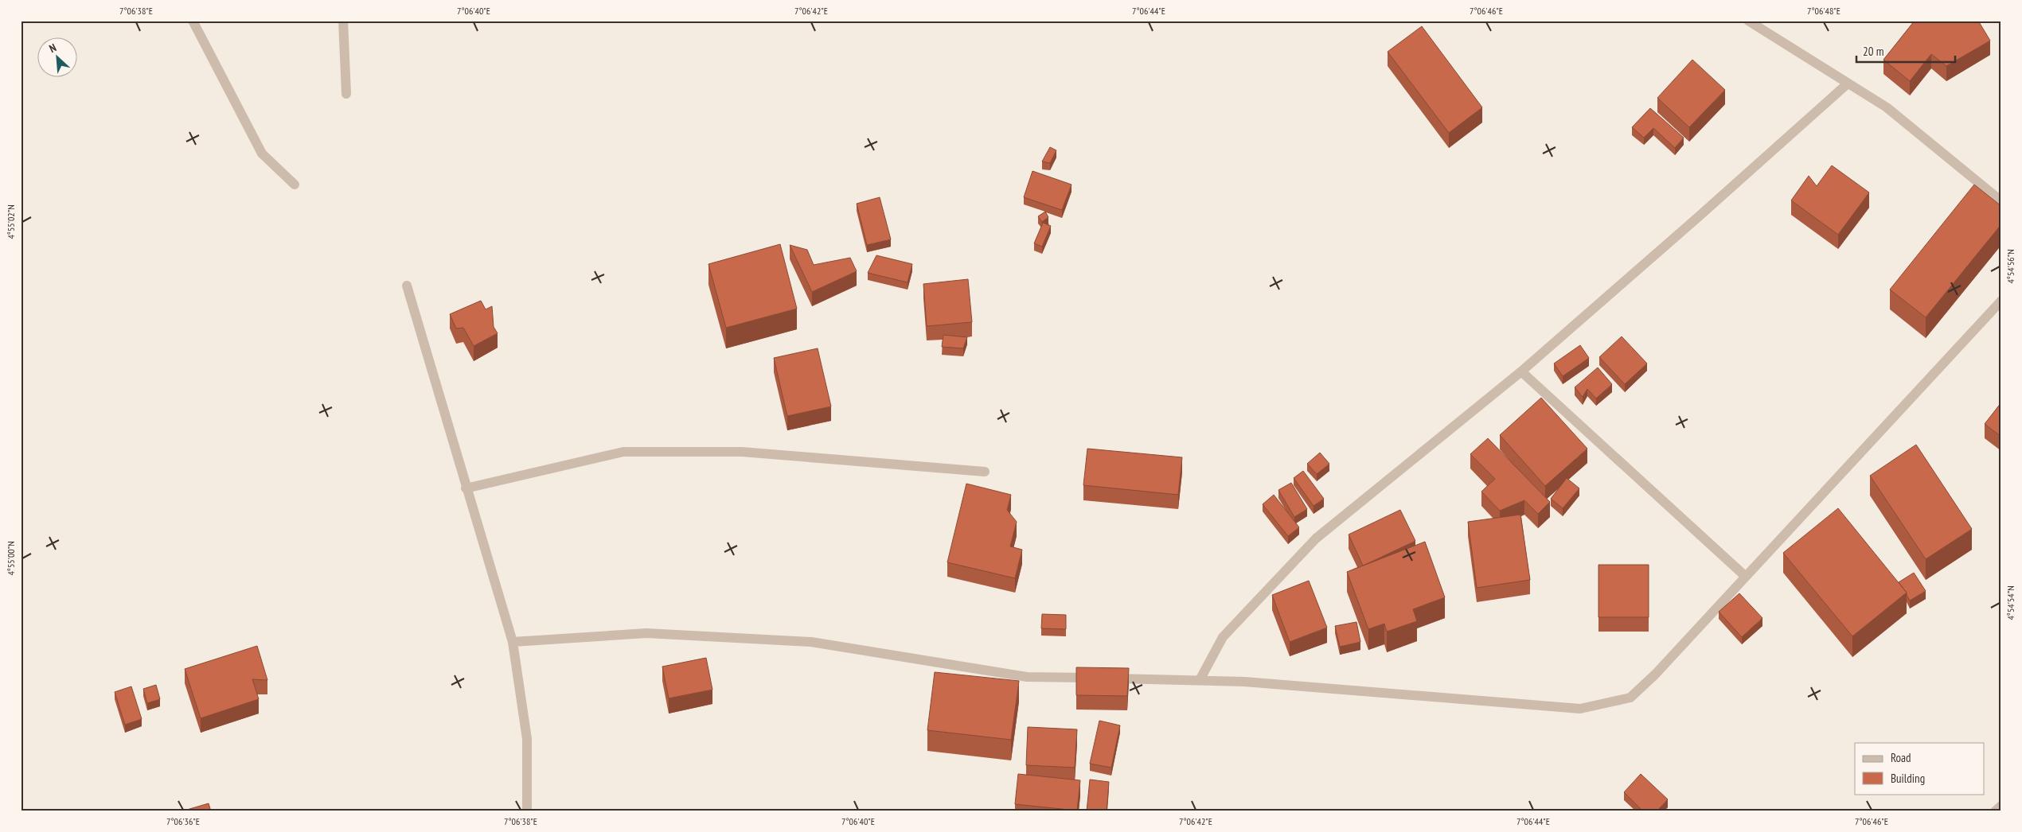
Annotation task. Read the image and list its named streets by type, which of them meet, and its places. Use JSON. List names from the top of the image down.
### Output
{
  "legend": ["Road", "Building"],
  "scale_bar": "20 m",
  "north": "top left",
  "coordinates": [
    "7°06'38\"E",
    "7°06'40\"E",
    "7°06'42\"E",
    "7°06'44\"E",
    "7°06'46\"E",
    "7°06'48\"E",
    "4°55'02\"N",
    "4°54'56\"N",
    "4°55'00\"N",
    "4°54'54\"N",
    "7°06'36\"E"
  ]
}
